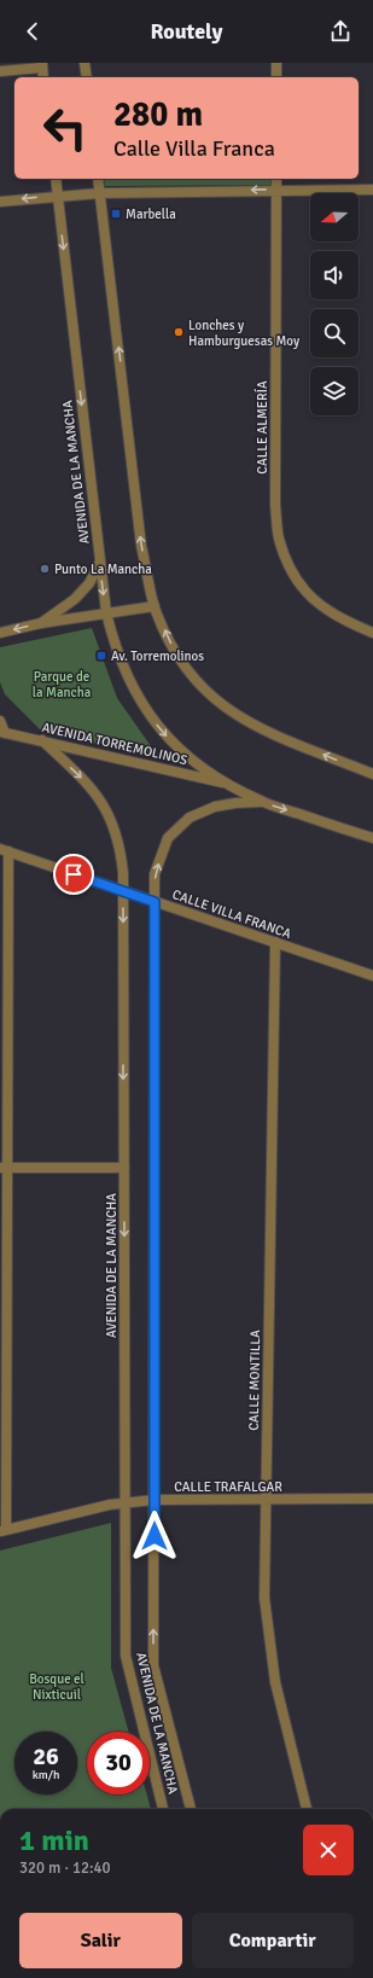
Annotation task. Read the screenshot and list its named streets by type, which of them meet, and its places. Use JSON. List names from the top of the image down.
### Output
{
  "streets": {
    "street": [
      "CALLE ALMERÍA",
      "AVENIDA DE LA MANCHA",
      "AVENIDA TORREMOLINOS",
      "CALLE VILLA FRANCA",
      "CALLE MONTILLA",
      "CALLE TRAFALGAR"
    ]
  },
  "crossings": [
    ["AVENIDA DE LA MANCHA", "AVENIDA TORREMOLINOS"],
    ["AVENIDA DE LA MANCHA", "CALLE VILLA FRANCA"],
    ["AVENIDA DE LA MANCHA", "CALLE TRAFALGAR"],
    ["CALLE VILLA FRANCA", "CALLE MONTILLA"],
    ["CALLE MONTILLA", "CALLE TRAFALGAR"]
  ],
  "parks": ["Parque de la Mancha", "Bosque el Nixticuil"],
  "places": {
    "transit": ["Marbella", "Av. Torremolinos"],
    "other": ["Lonches y Hamburguesas Moy", "Punto La Mancha"]
  },
  "north": "left",
  "page": {
    "header": "Routely",
    "turn": ["280 m", "Calle Villa Franca"],
    "speed": "26 km/h",
    "limit": "30",
    "heading": ["1 min", "320 m · 12:40"],
    "buttons": ["Salir", "Compartir"]
  }
}
